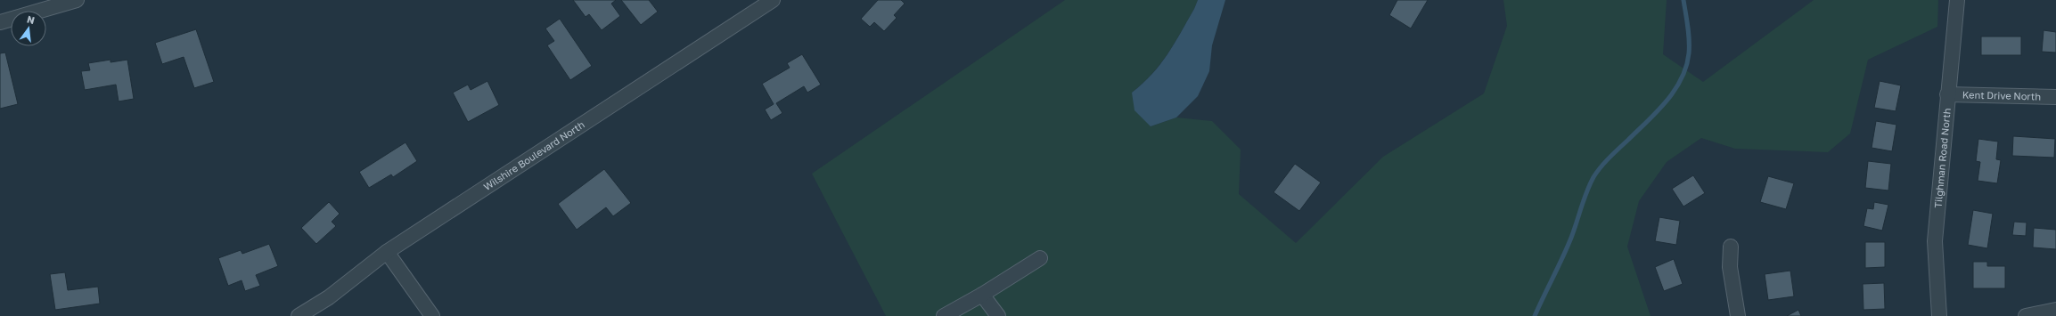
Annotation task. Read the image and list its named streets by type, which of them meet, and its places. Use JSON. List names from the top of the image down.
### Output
{
  "streets": {
    "street": ["Kent Drive North", "Wilshire Boulevard North", "Tilghman Road North"]
  },
  "crossings": [
    ["Kent Drive North", "Tilghman Road North"]
  ],
  "north": "top"
}
